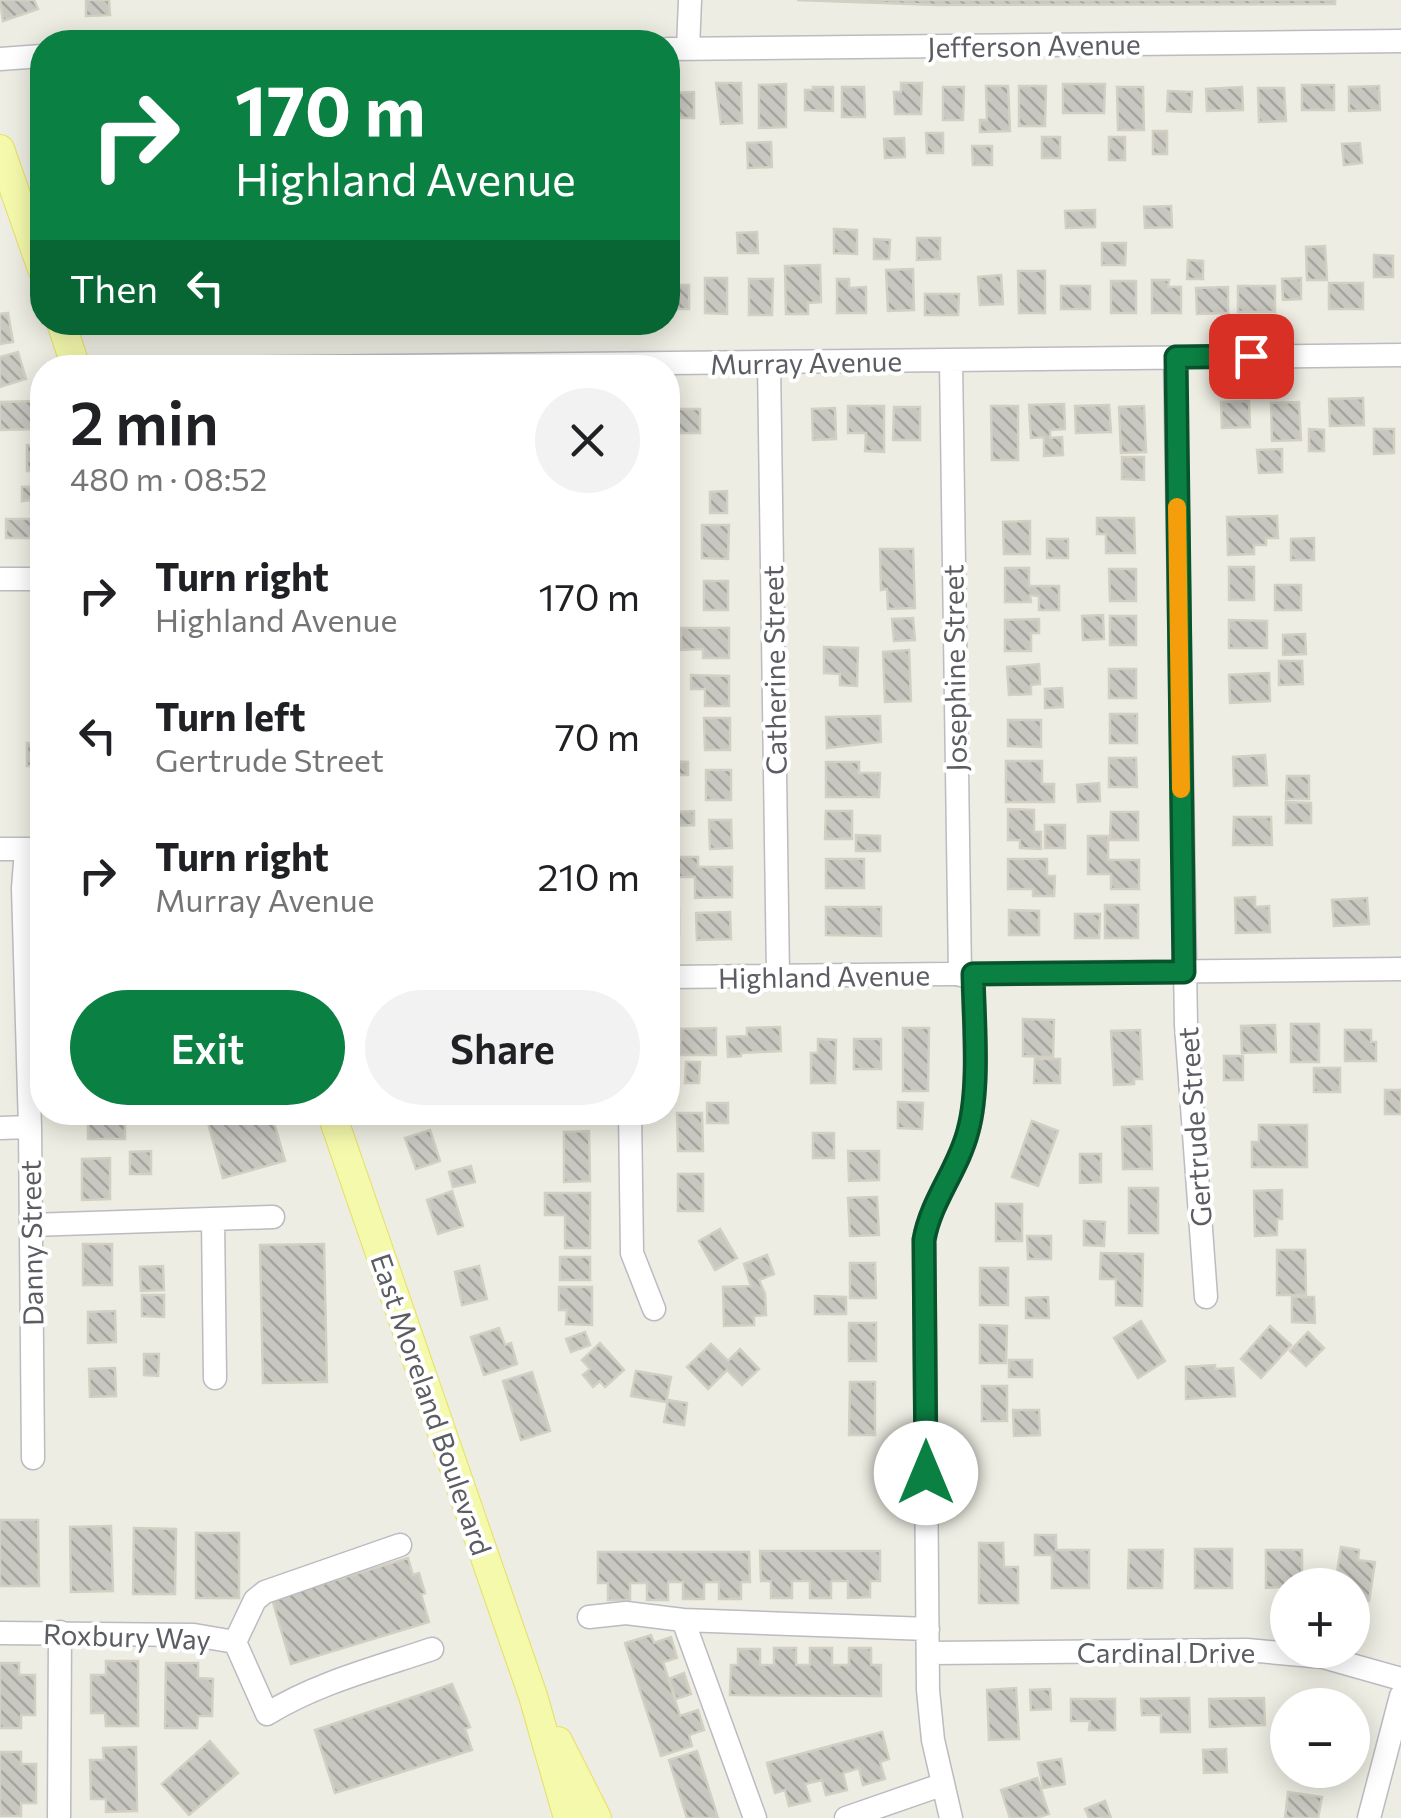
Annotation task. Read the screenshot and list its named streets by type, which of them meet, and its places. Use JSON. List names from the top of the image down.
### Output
{
  "streets": {
    "main road": ["East Moreland Boulevard"],
    "street": [
      "Jefferson Avenue",
      "Murray Avenue",
      "Josephine Street",
      "Catherine Street",
      "Highland Avenue",
      "Gertrude Street",
      "Danny Street",
      "Roxbury Way",
      "Cardinal Drive"
    ]
  },
  "crossings": [
    ["Murray Avenue", "Josephine Street"],
    ["Murray Avenue", "Catherine Street"],
    ["Murray Avenue", "Gertrude Street"],
    ["Josephine Street", "Highland Avenue"],
    ["Josephine Street", "Cardinal Drive"],
    ["Catherine Street", "Highland Avenue"],
    ["Highland Avenue", "Gertrude Street"]
  ],
  "page": {
    "turn": ["170 m", "Highland Avenue"],
    "then": "Then",
    "heading": ["2 min", "480 m · 08:52"],
    "list": [
      {
        "name": "Turn right",
        "note": "Highland Avenue",
        "value": "170 m"
      },
      {
        "name": "Turn left",
        "note": "Gertrude Street",
        "value": "70 m"
      },
      {
        "name": "Turn right",
        "note": "Murray Avenue",
        "value": "210 m"
      }
    ],
    "buttons": ["Exit", "Share"],
    "map_buttons": ["+", "−"]
  }
}
